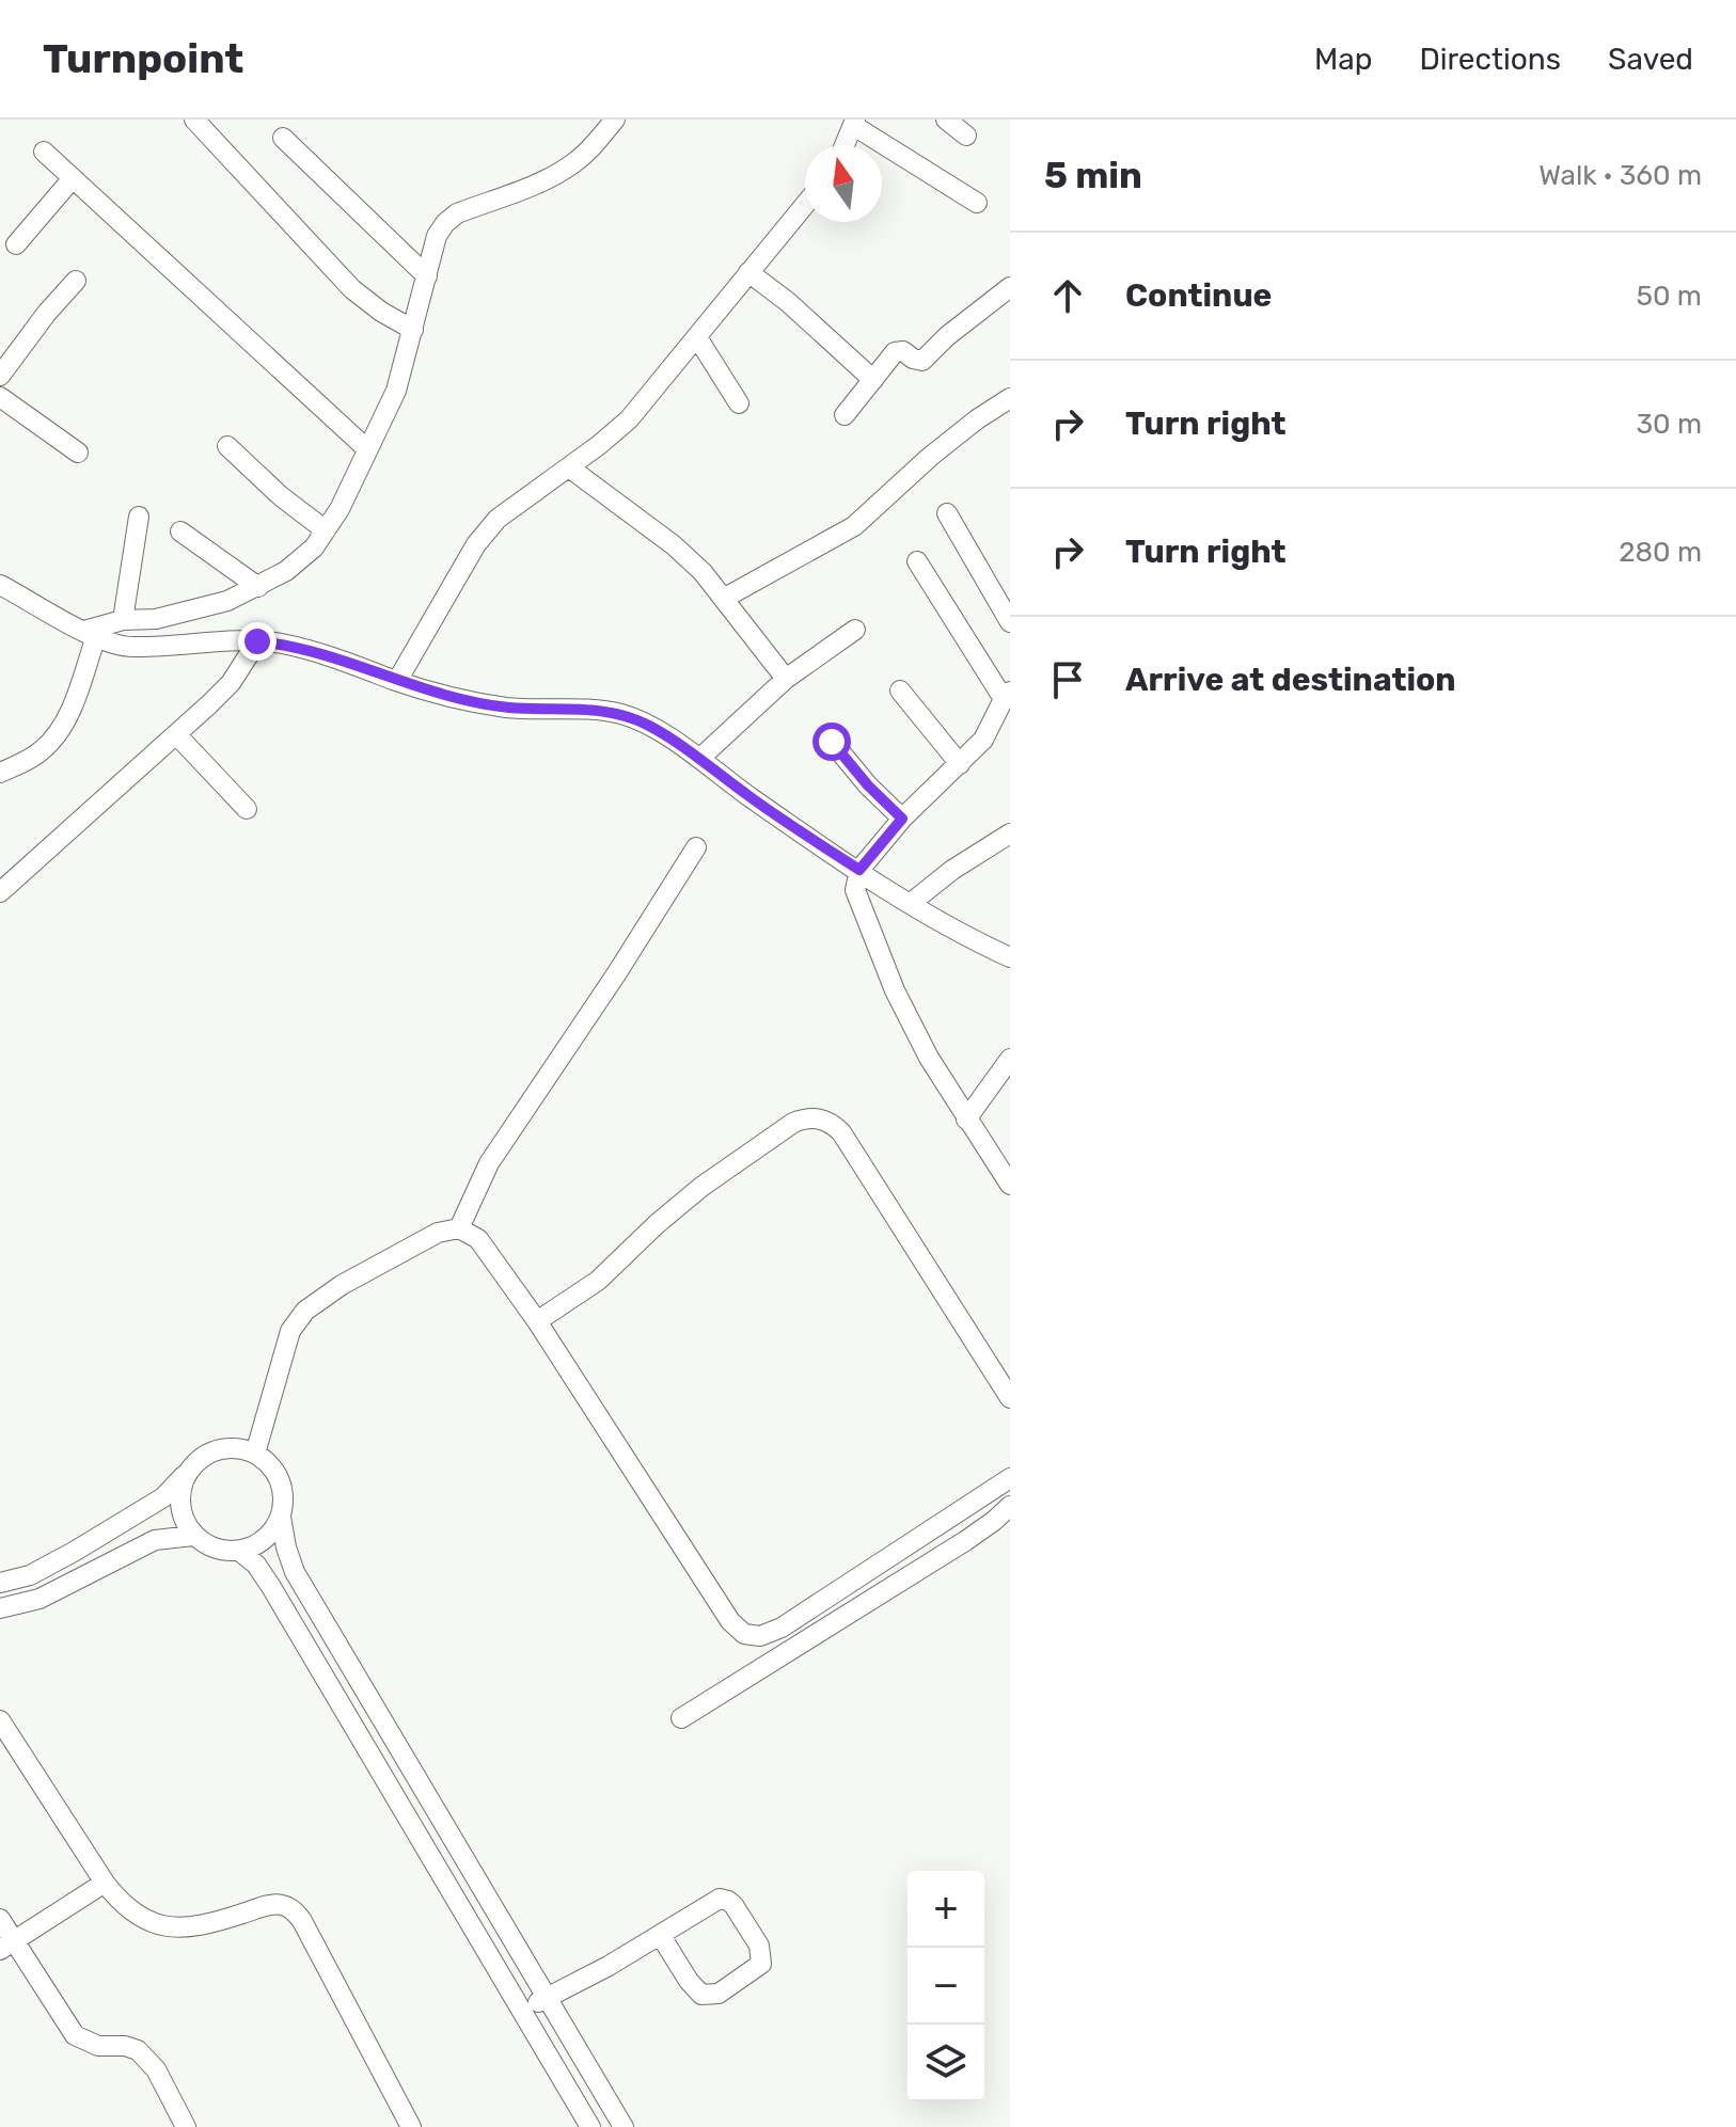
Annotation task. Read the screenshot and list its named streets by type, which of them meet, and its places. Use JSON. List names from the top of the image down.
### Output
{
  "north": "top",
  "page": {
    "header": "Turnpoint",
    "nav": ["Map", "Directions", "Saved"],
    "heading": ["5 min", "Walk · 360 m"],
    "list": [
      ["Continue", "50 m"],
      ["Turn right", "30 m"],
      ["Turn right", "280 m"],
      "Arrive at destination"
    ],
    "map_buttons": ["+", "−"]
  }
}
